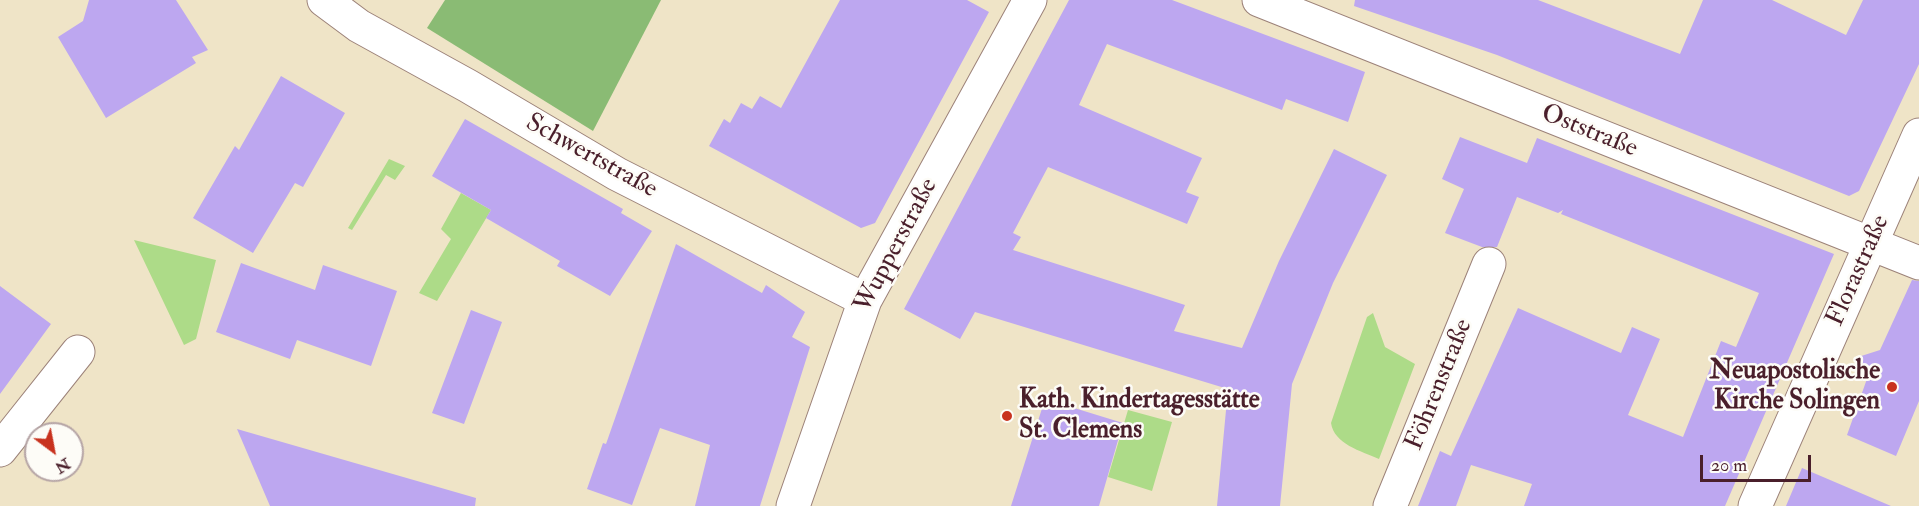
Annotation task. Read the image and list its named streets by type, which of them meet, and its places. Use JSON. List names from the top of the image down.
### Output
{
  "streets": {
    "street": [
      "Oststraße",
      "Schwertstraße",
      "Wupperstraße",
      "Florastraße",
      "Föhrenstraße"
    ]
  },
  "crossings": [
    ["Oststraße", "Florastraße"],
    ["Schwertstraße", "Wupperstraße"]
  ],
  "places": ["Neuapostolische Kirche Solingen", "Kath. Kindertagesstätte St. Clemens"],
  "scale_bar": "20 m",
  "north": "bottom right"
}
